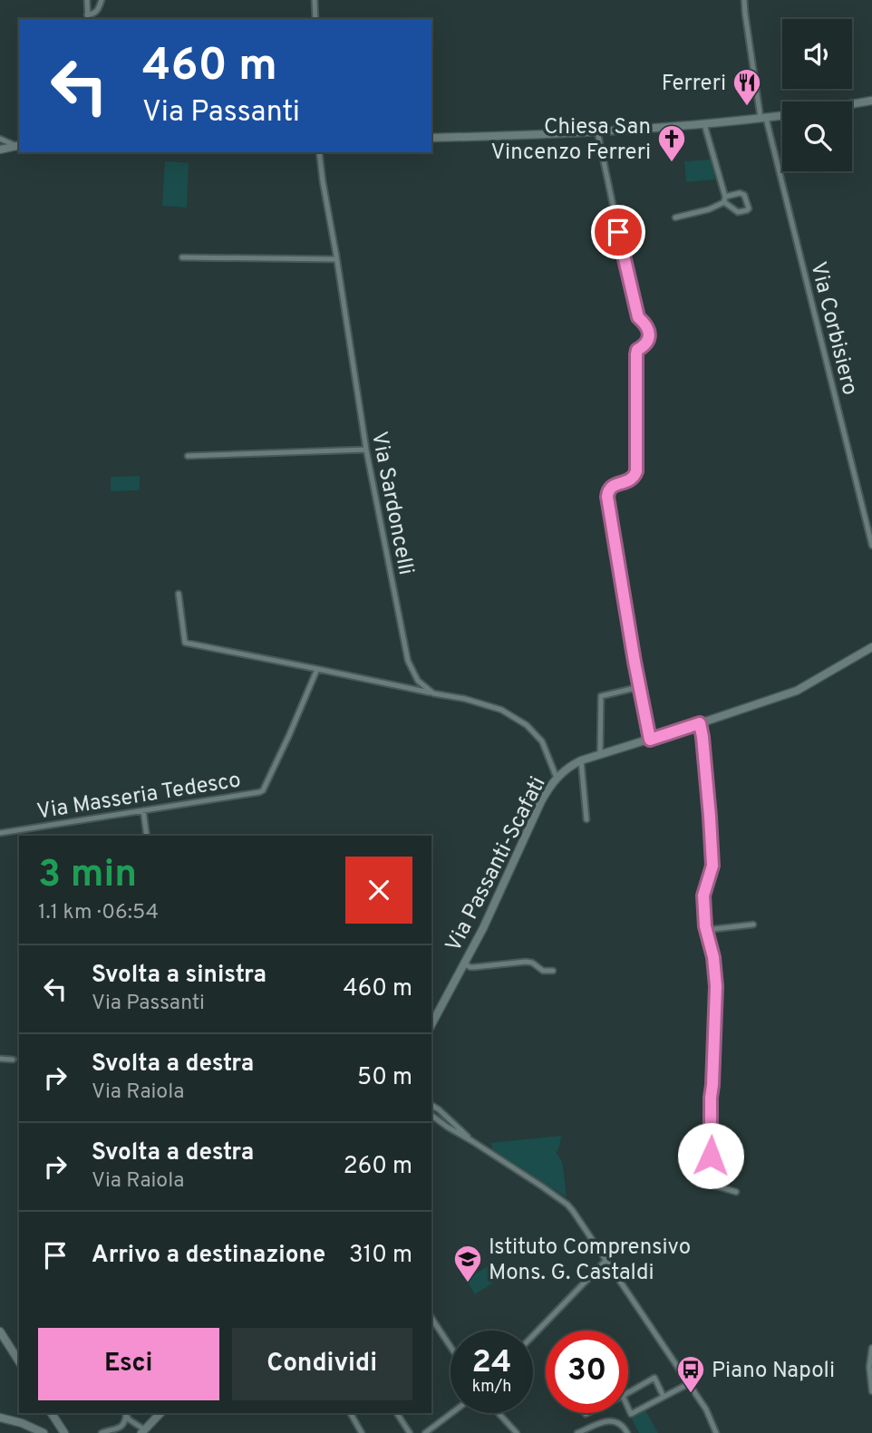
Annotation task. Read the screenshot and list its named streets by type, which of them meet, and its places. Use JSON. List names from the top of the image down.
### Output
{
  "streets": {
    "street": [
      "Via Corbisiero",
      "Via Sardoncelli",
      "Via Masseria Tedesco",
      "Via Passanti-Scafati"
    ]
  },
  "places": {
    "restaurant": ["Ferreri"],
    "church": ["Chiesa San Vincenzo Ferreri"],
    "school or university": ["Istituto Comprensivo Mons. G. Castaldi"],
    "bus stop": ["Piano Napoli"]
  },
  "page": {
    "turn": ["460 m", "Via Passanti"],
    "heading": ["3 min", "1.1 km · 06:54"],
    "list": [
      {
        "name": "Svolta a sinistra",
        "note": "Via Passanti",
        "value": "460 m"
      },
      {
        "name": "Svolta a destra",
        "note": "Via Raiola",
        "value": "50 m"
      },
      {
        "name": "Svolta a destra",
        "note": "Via Raiola",
        "value": "260 m"
      },
      {
        "name": "Arrivo a destinazione",
        "value": "310 m"
      }
    ],
    "buttons": ["Esci", "Condividi"],
    "speed": "24 km/h",
    "limit": "30"
  }
}
